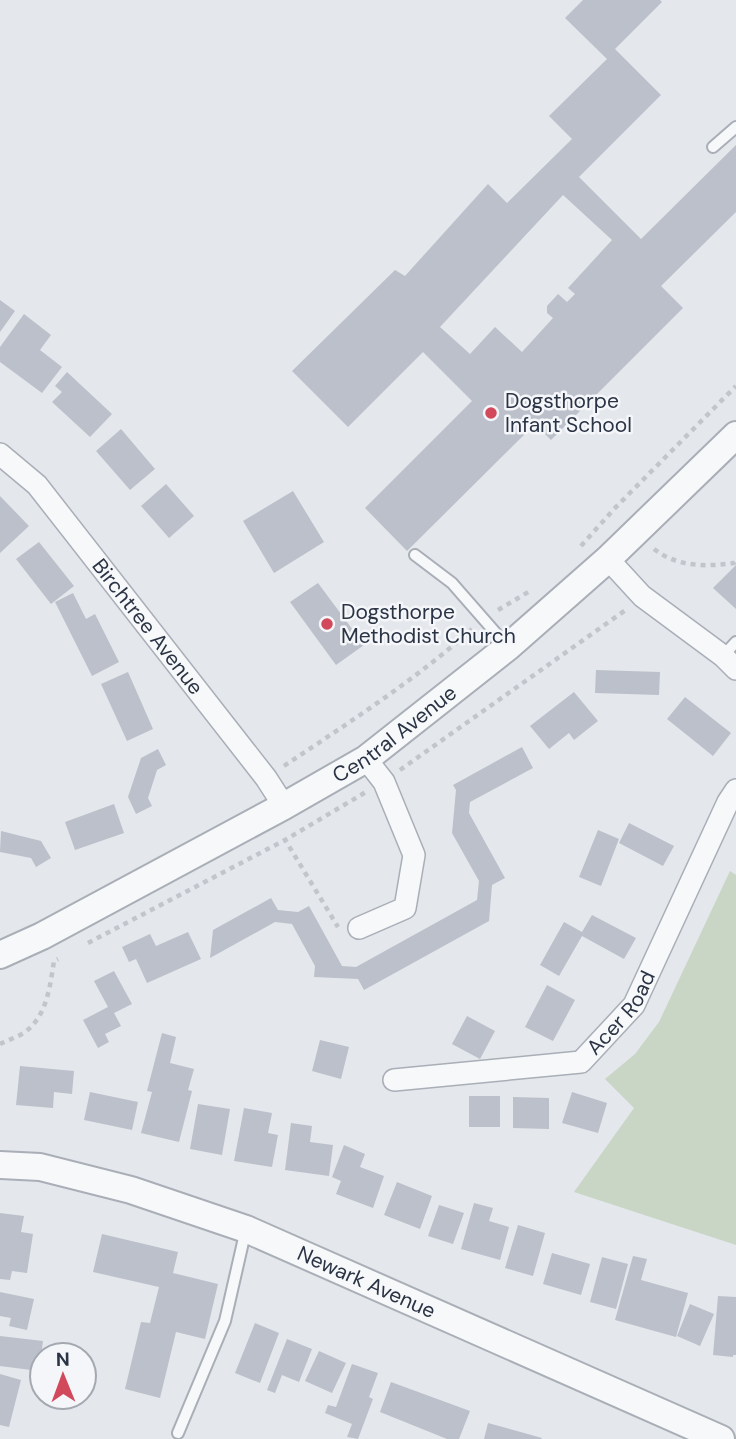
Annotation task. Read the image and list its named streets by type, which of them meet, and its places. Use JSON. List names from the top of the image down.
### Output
{
  "streets": {
    "street": [
      "Birchtree Avenue",
      "Central Avenue",
      "Acer Road",
      "Newark Avenue"
    ]
  },
  "crossings": [
    ["Birchtree Avenue", "Central Avenue"]
  ],
  "places": ["Dogsthorpe Infant School", "Dogsthorpe Methodist Church"],
  "north": "top"
}
